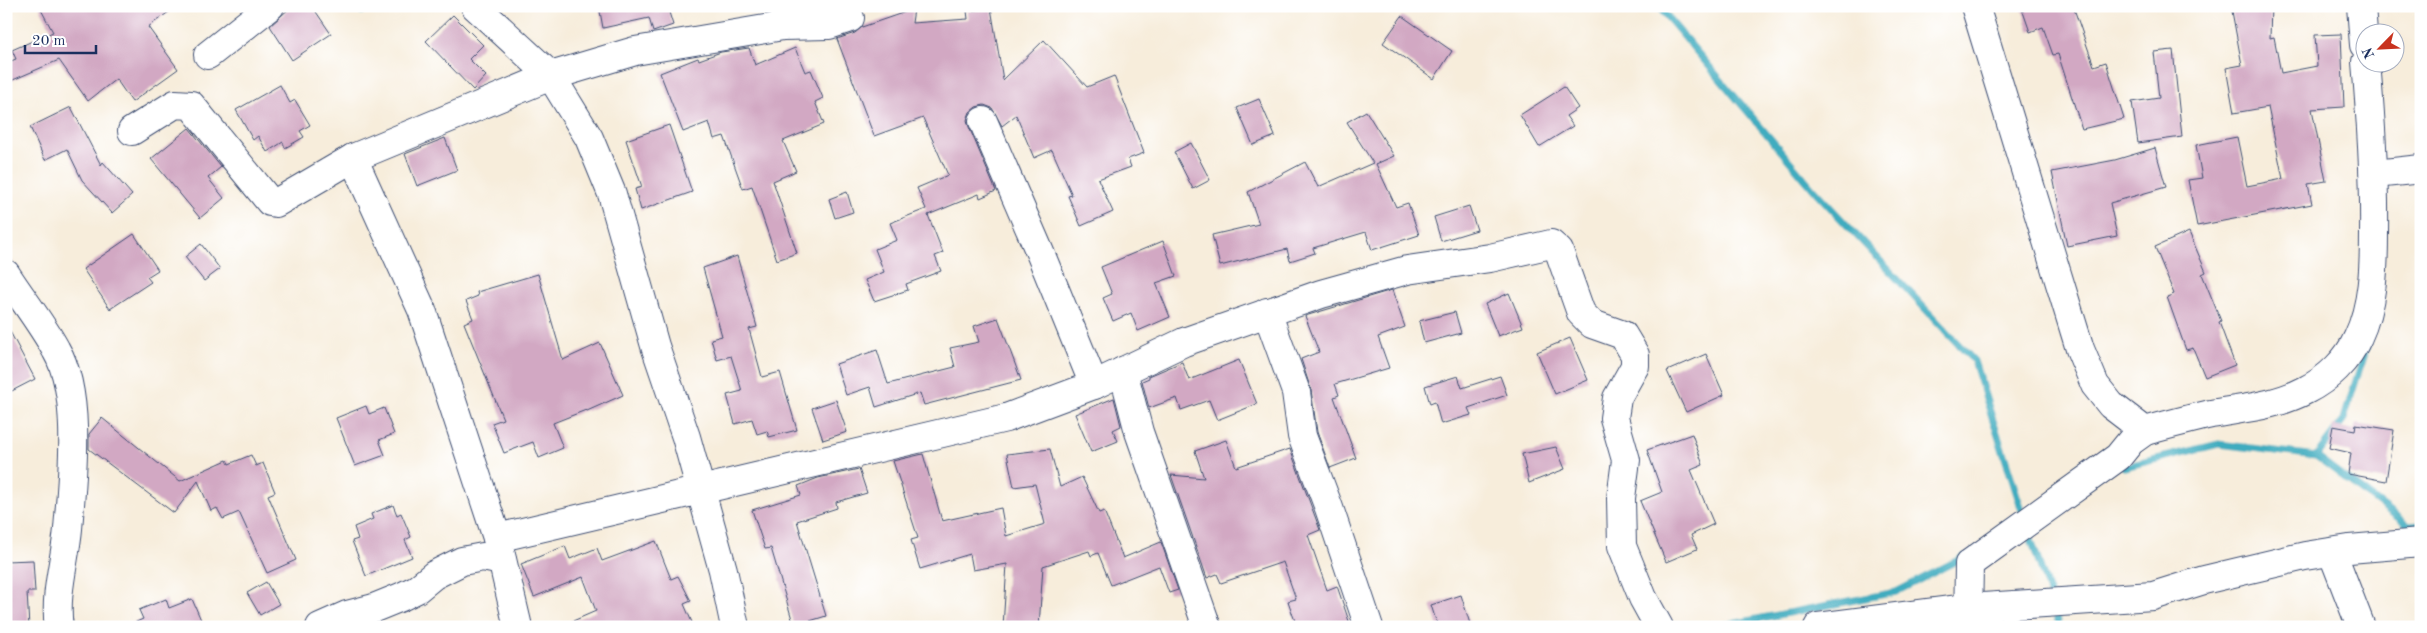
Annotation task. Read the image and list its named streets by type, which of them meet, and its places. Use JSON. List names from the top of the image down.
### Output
{
  "scale_bar": "20 m",
  "north": "bottom left"
}
